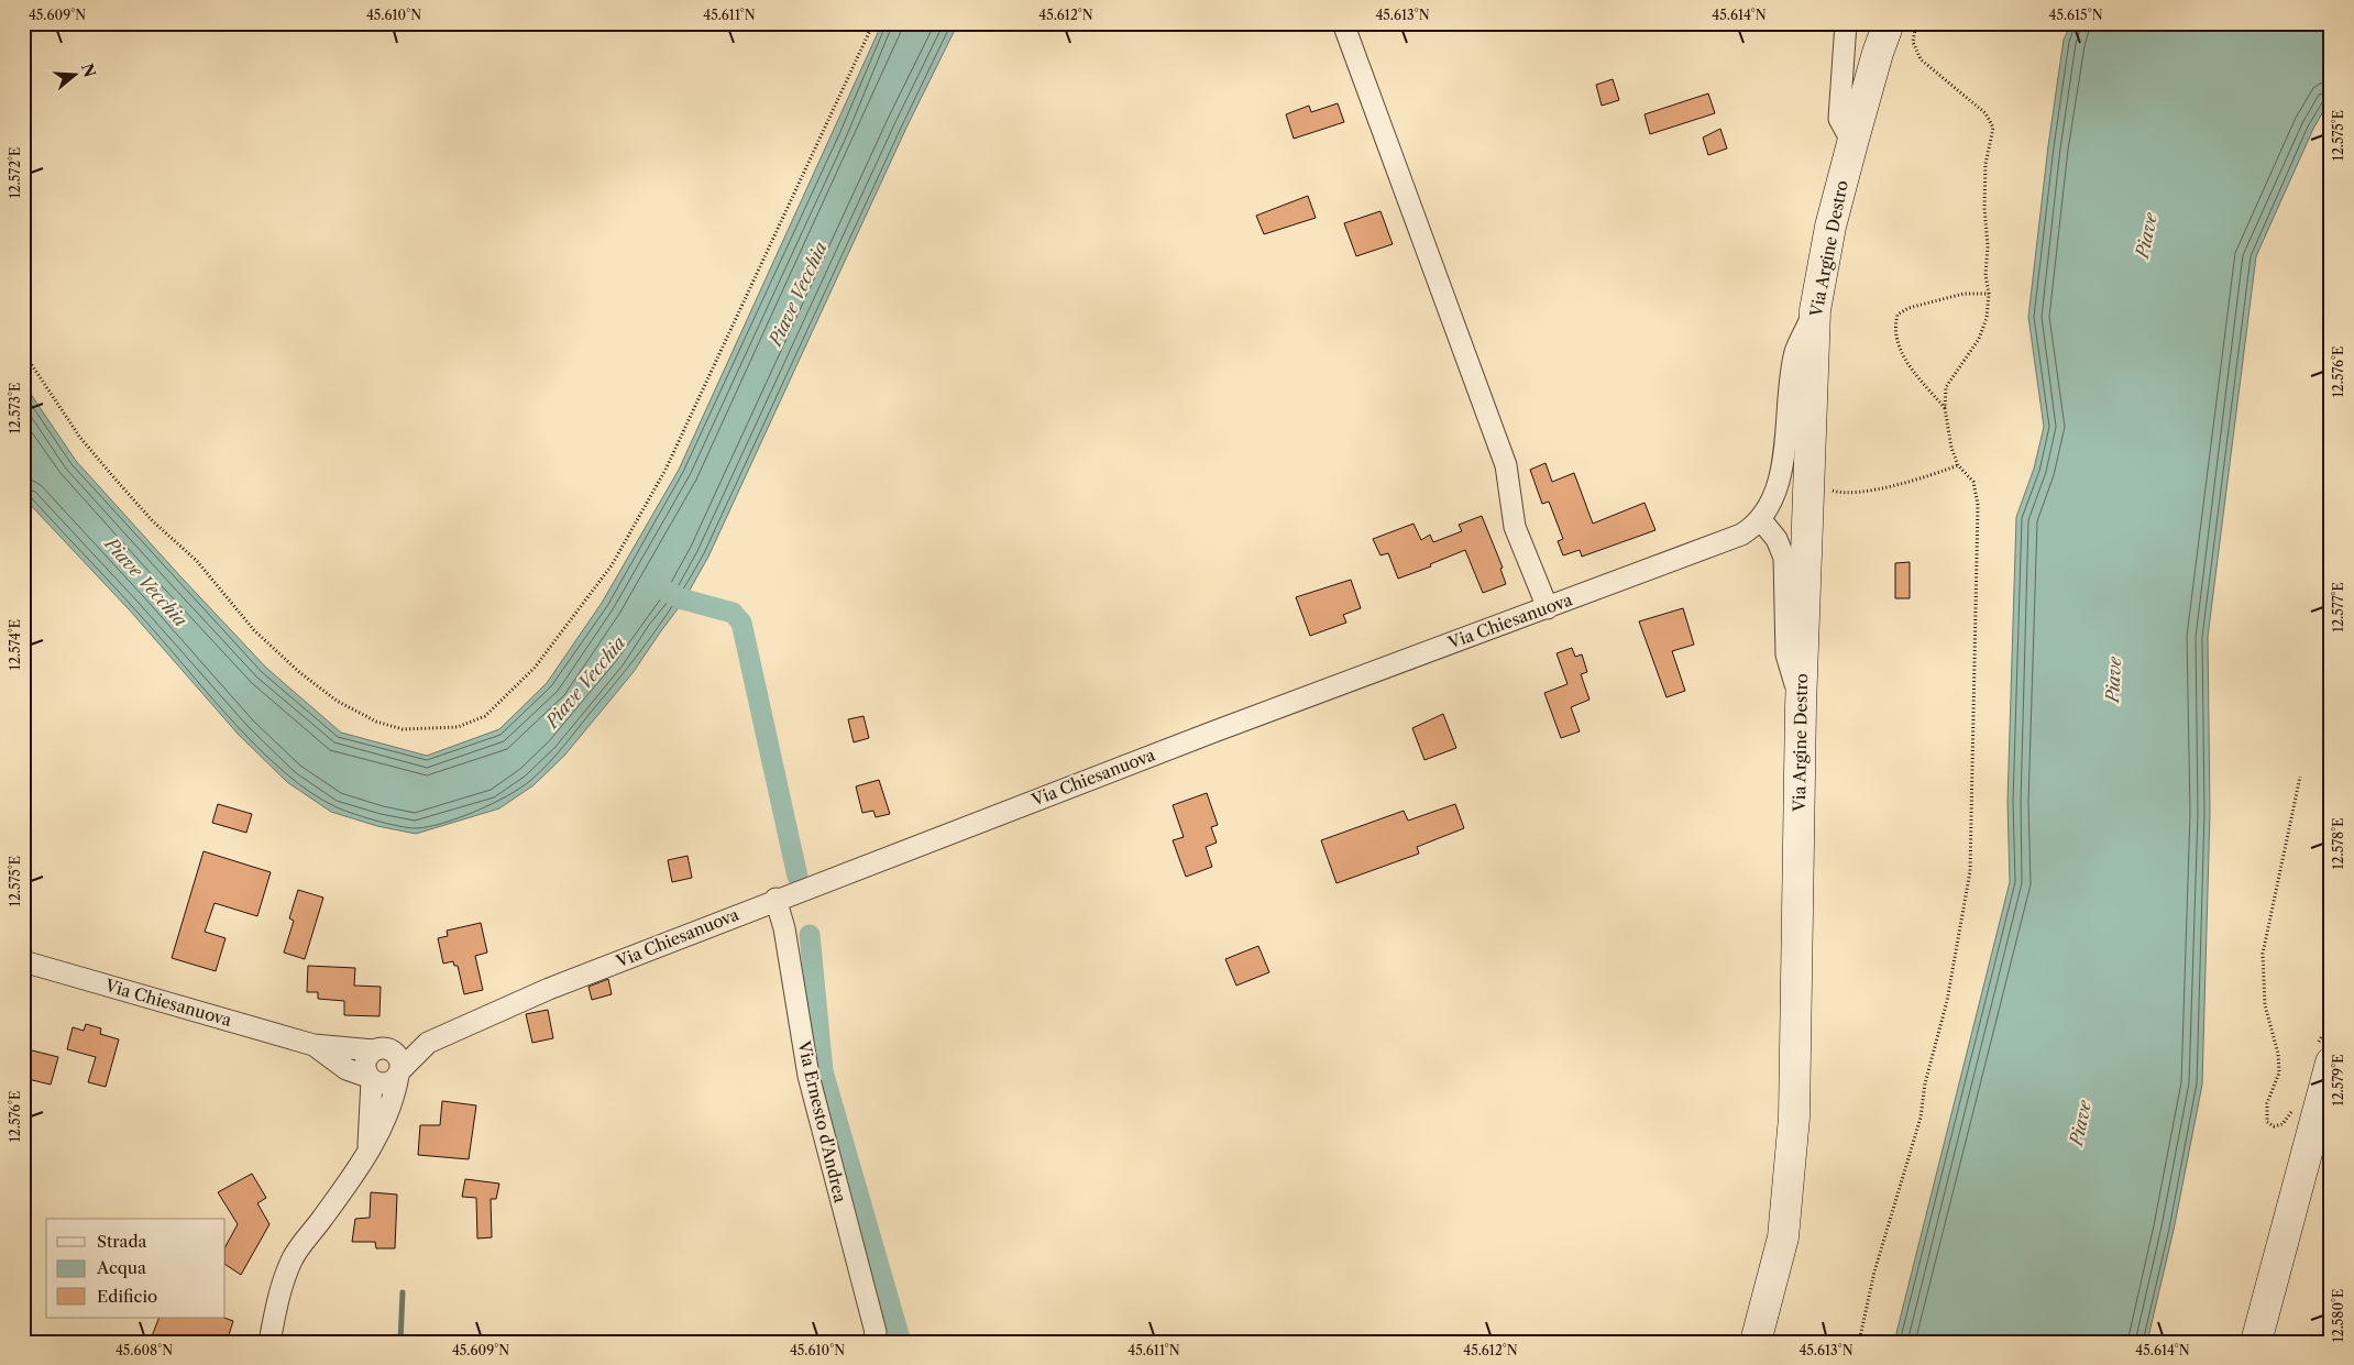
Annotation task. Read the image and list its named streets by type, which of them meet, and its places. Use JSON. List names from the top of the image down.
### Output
{
  "streets": {
    "street": ["Via Argine Destro", "Via Chiesanuova", "Via Ernesto d'Andrea"]
  },
  "crossings": [
    ["Via Argine Destro", "Via Chiesanuova"],
    ["Via Chiesanuova", "Via Ernesto d'Andrea"]
  ],
  "water": ["Piave", "Piave Vecchia"],
  "legend": ["Strada", "Acqua", "Edificio"],
  "north": "right",
  "coordinates": [
    "45.609°N",
    "45.610°N",
    "45.611°N",
    "45.612°N",
    "45.613°N",
    "45.614°N",
    "45.615°N",
    "12.575°E",
    "12.572°E",
    "12.576°E",
    "12.573°E",
    "12.577°E",
    "12.574°E",
    "12.578°E",
    "12.579°E",
    "12.580°E",
    "45.608°N"
  ]
}
